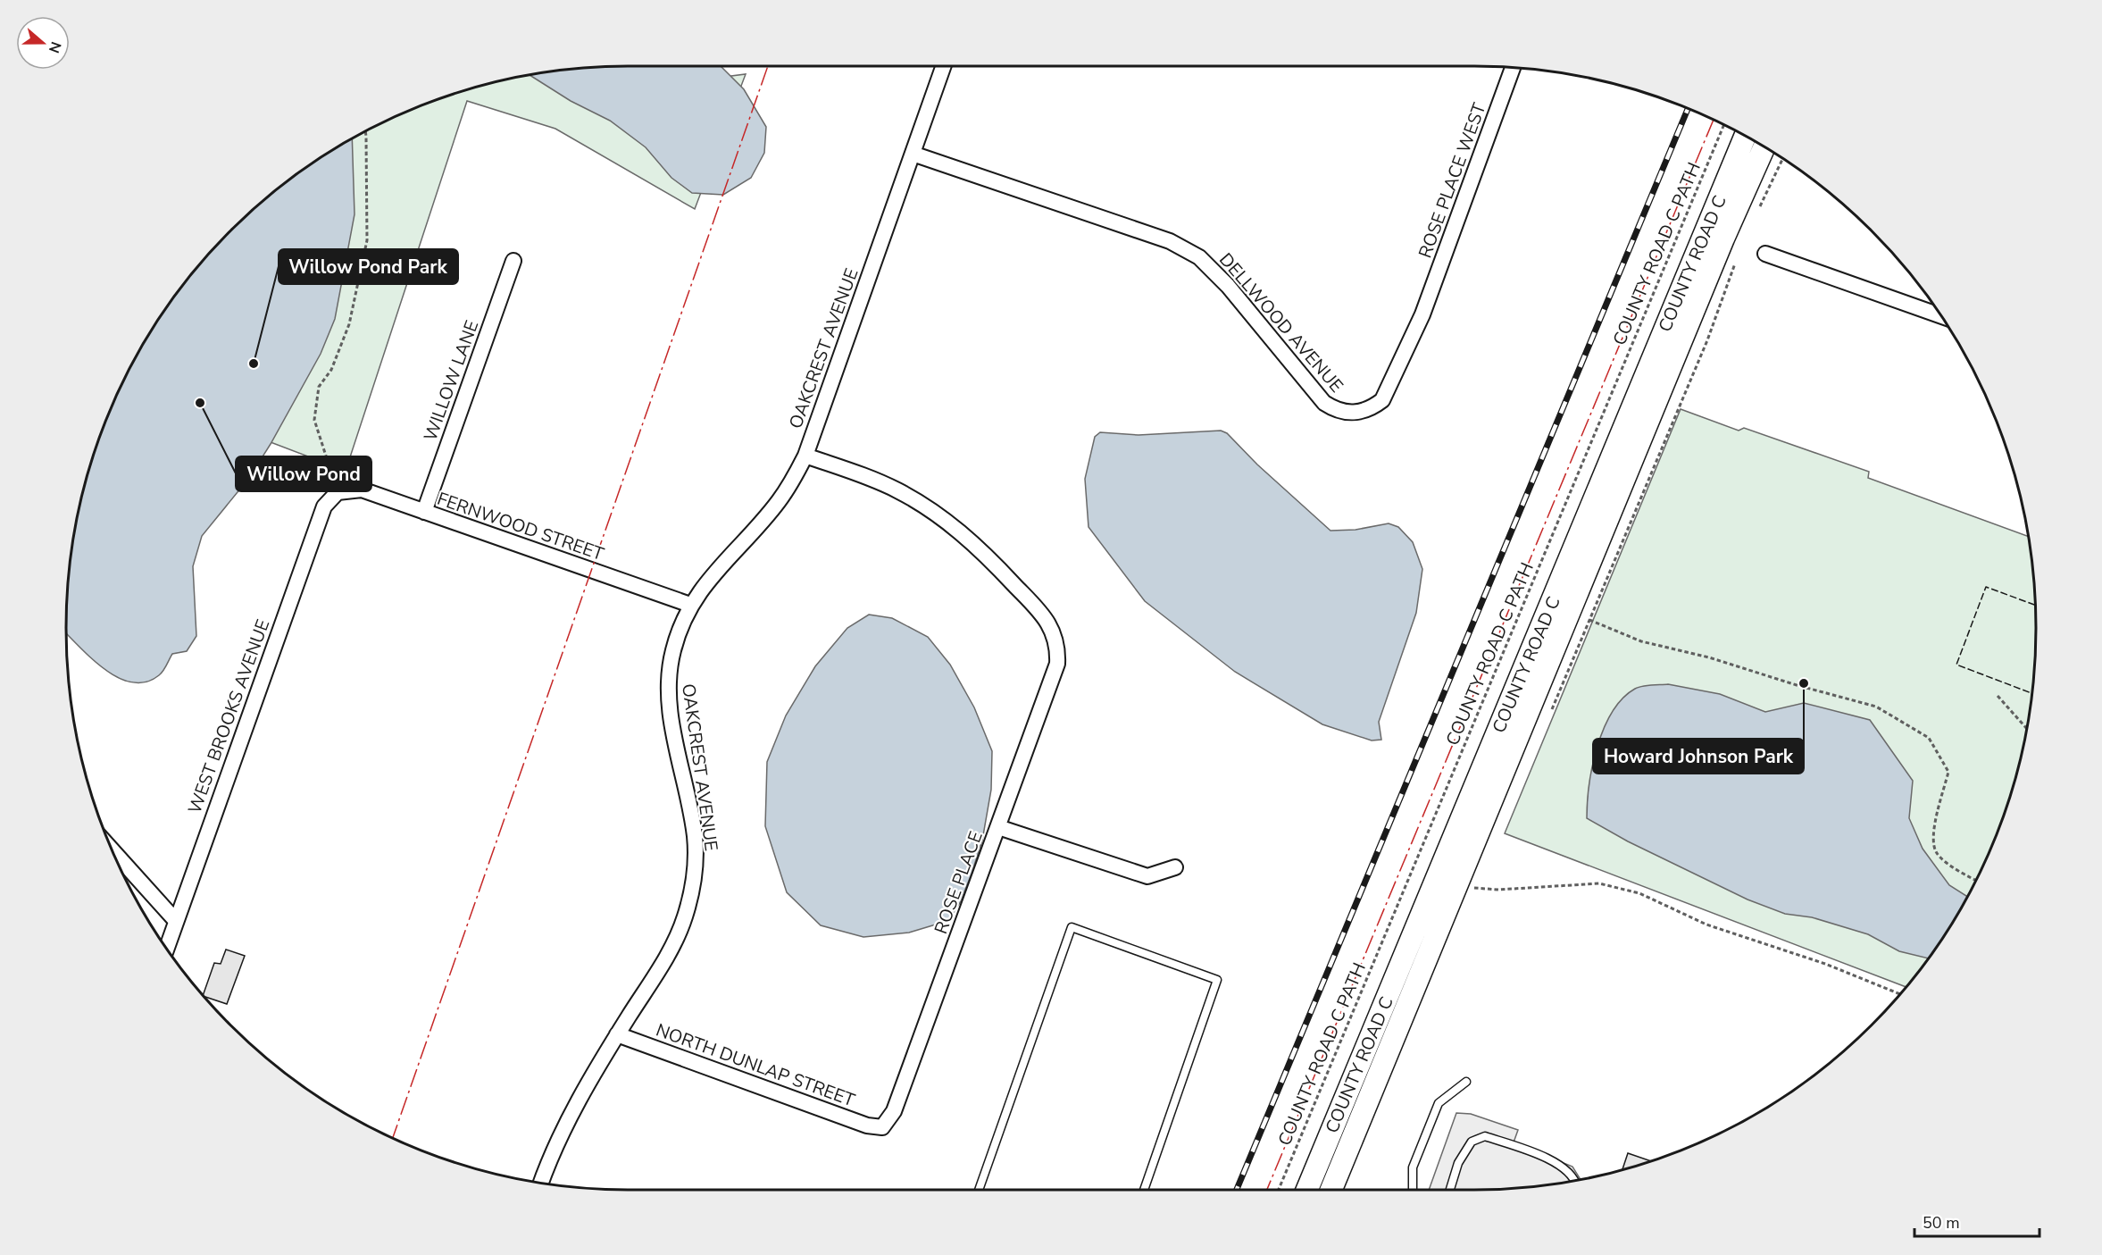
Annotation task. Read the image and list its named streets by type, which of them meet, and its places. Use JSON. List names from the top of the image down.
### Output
{
  "streets": {
    "main road": ["COUNTY ROAD C"],
    "street": [
      "ROSE PLACE WEST",
      "DELLWOOD AVENUE",
      "OAKCREST AVENUE",
      "WILLOW LANE",
      "FERNWOOD STREET",
      "WEST BROOKS AVENUE",
      "ROSE PLACE",
      "NORTH DUNLAP STREET"
    ],
    "path": ["COUNTY ROAD C PATH"]
  },
  "crossings": [
    ["ROSE PLACE WEST", "DELLWOOD AVENUE"],
    ["DELLWOOD AVENUE", "OAKCREST AVENUE"],
    ["OAKCREST AVENUE", "FERNWOOD STREET"],
    ["OAKCREST AVENUE", "ROSE PLACE"],
    ["OAKCREST AVENUE", "NORTH DUNLAP STREET"],
    ["WILLOW LANE", "FERNWOOD STREET"],
    ["FERNWOOD STREET", "WEST BROOKS AVENUE"],
    ["ROSE PLACE", "NORTH DUNLAP STREET"]
  ],
  "places": ["Willow Pond Park", "Willow Pond", "Howard Johnson Park"],
  "scale_bar": "50 m",
  "north": "right"
}
